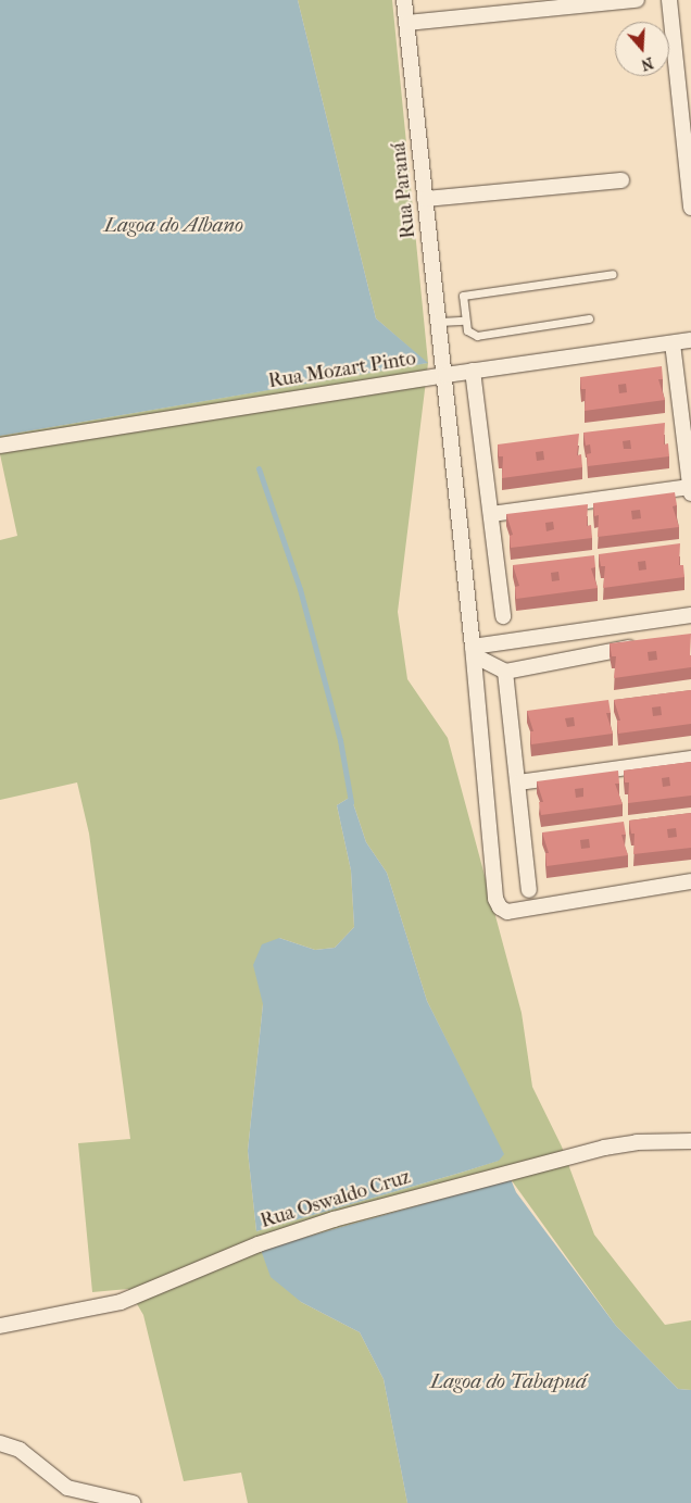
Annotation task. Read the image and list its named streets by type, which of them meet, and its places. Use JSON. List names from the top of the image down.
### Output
{
  "streets": {
    "street": ["Rua Paraná", "Rua Mozart Pinto", "Rua Oswaldo Cruz"]
  },
  "crossings": [
    ["Rua Paraná", "Rua Mozart Pinto"]
  ],
  "water": ["Lagoa do Albano", "Lagoa do Tabapuá"],
  "north": "bottom"
}
